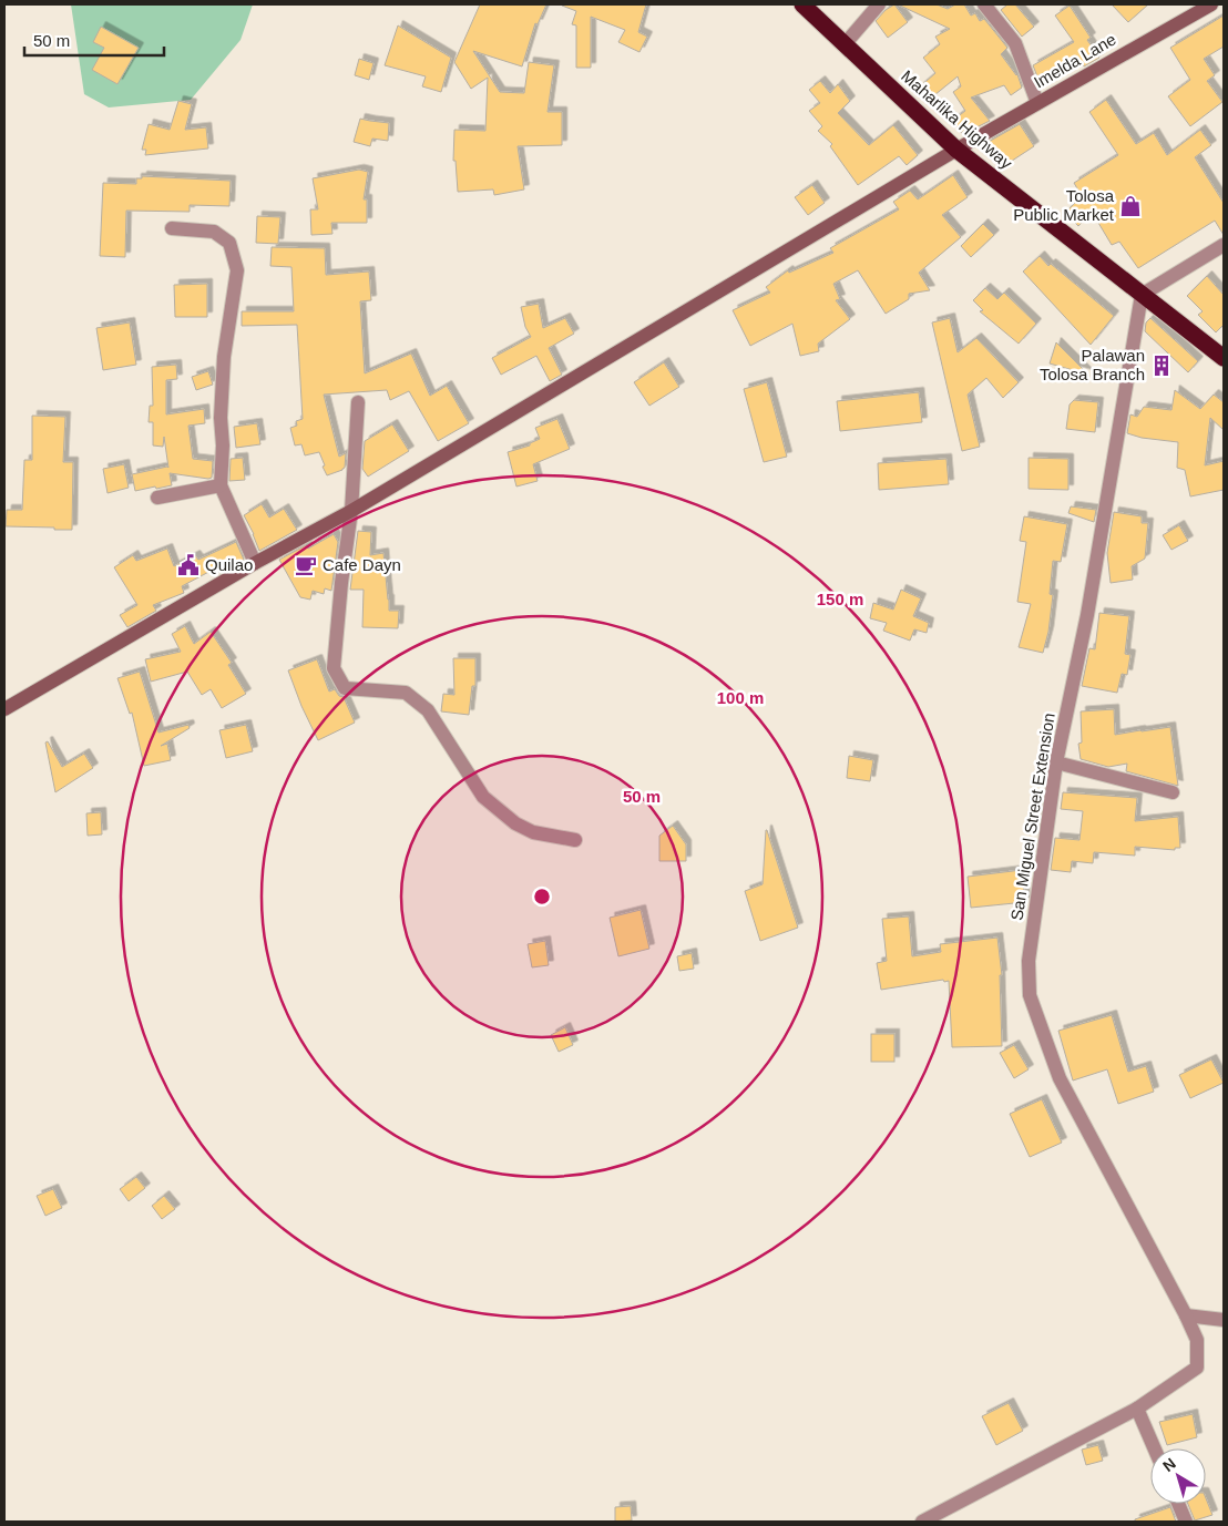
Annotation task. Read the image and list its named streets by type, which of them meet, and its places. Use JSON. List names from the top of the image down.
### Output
{
  "streets": {
    "highway": ["Maharlika Highway"],
    "street": ["Imelda Lane", "San Miguel Street Extension"]
  },
  "crossings": [
    ["Imelda Lane", "Maharlika Highway"],
    ["Maharlika Highway", "San Miguel Street Extension"]
  ],
  "places": {
    "shop": ["Tolosa Public Market"],
    "building": ["Palawan Tolosa Branch"],
    "public building": ["Quilao"],
    "cafe": ["Cafe Dayn"]
  },
  "scale_bar": "50 m",
  "north": "top left",
  "rings": ["150 m", "100 m", "50 m"]
}
